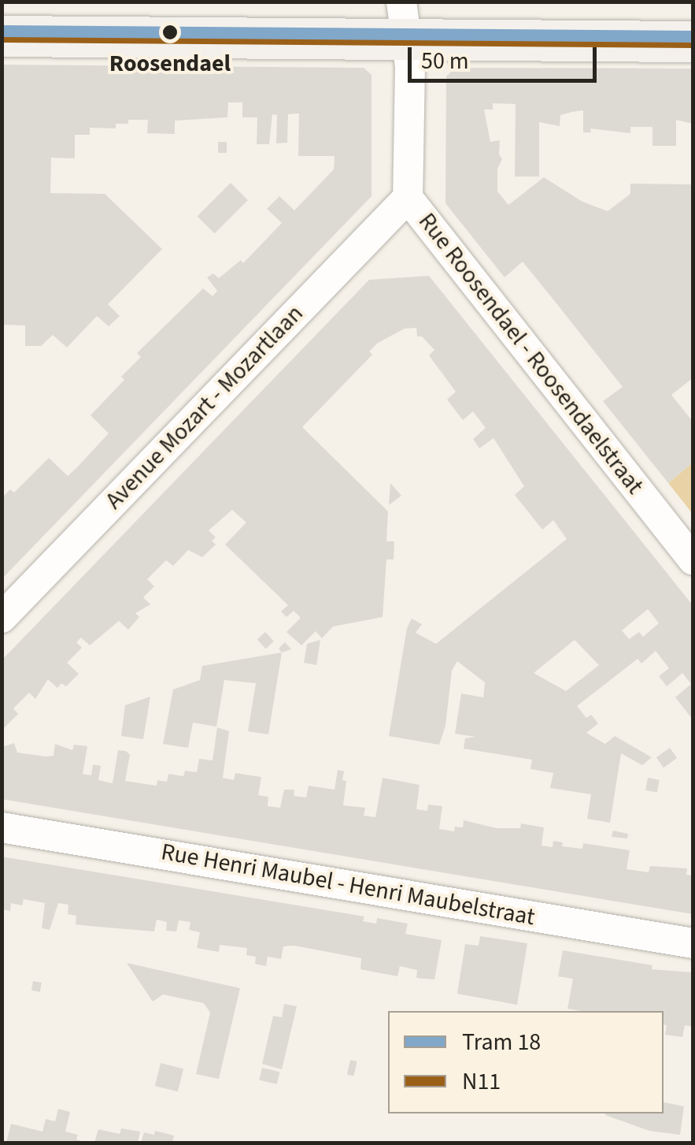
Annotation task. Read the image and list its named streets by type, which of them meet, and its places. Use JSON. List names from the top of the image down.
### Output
{
  "streets": {
    "street": ["Rue Roosendael - Roosendaelstraat", "Avenue Mozart - Mozartlaan", "Rue Henri Maubel - Henri Maubelstraat"]
  },
  "crossings": [
    ["Rue Roosendael - Roosendaelstraat", "Avenue Mozart - Mozartlaan"]
  ],
  "places": ["Roosendael"],
  "lines": ["tram line 18", "transit line N11"],
  "legend": ["Tram 18", "N11"],
  "scale_bar": "50 m"
}
